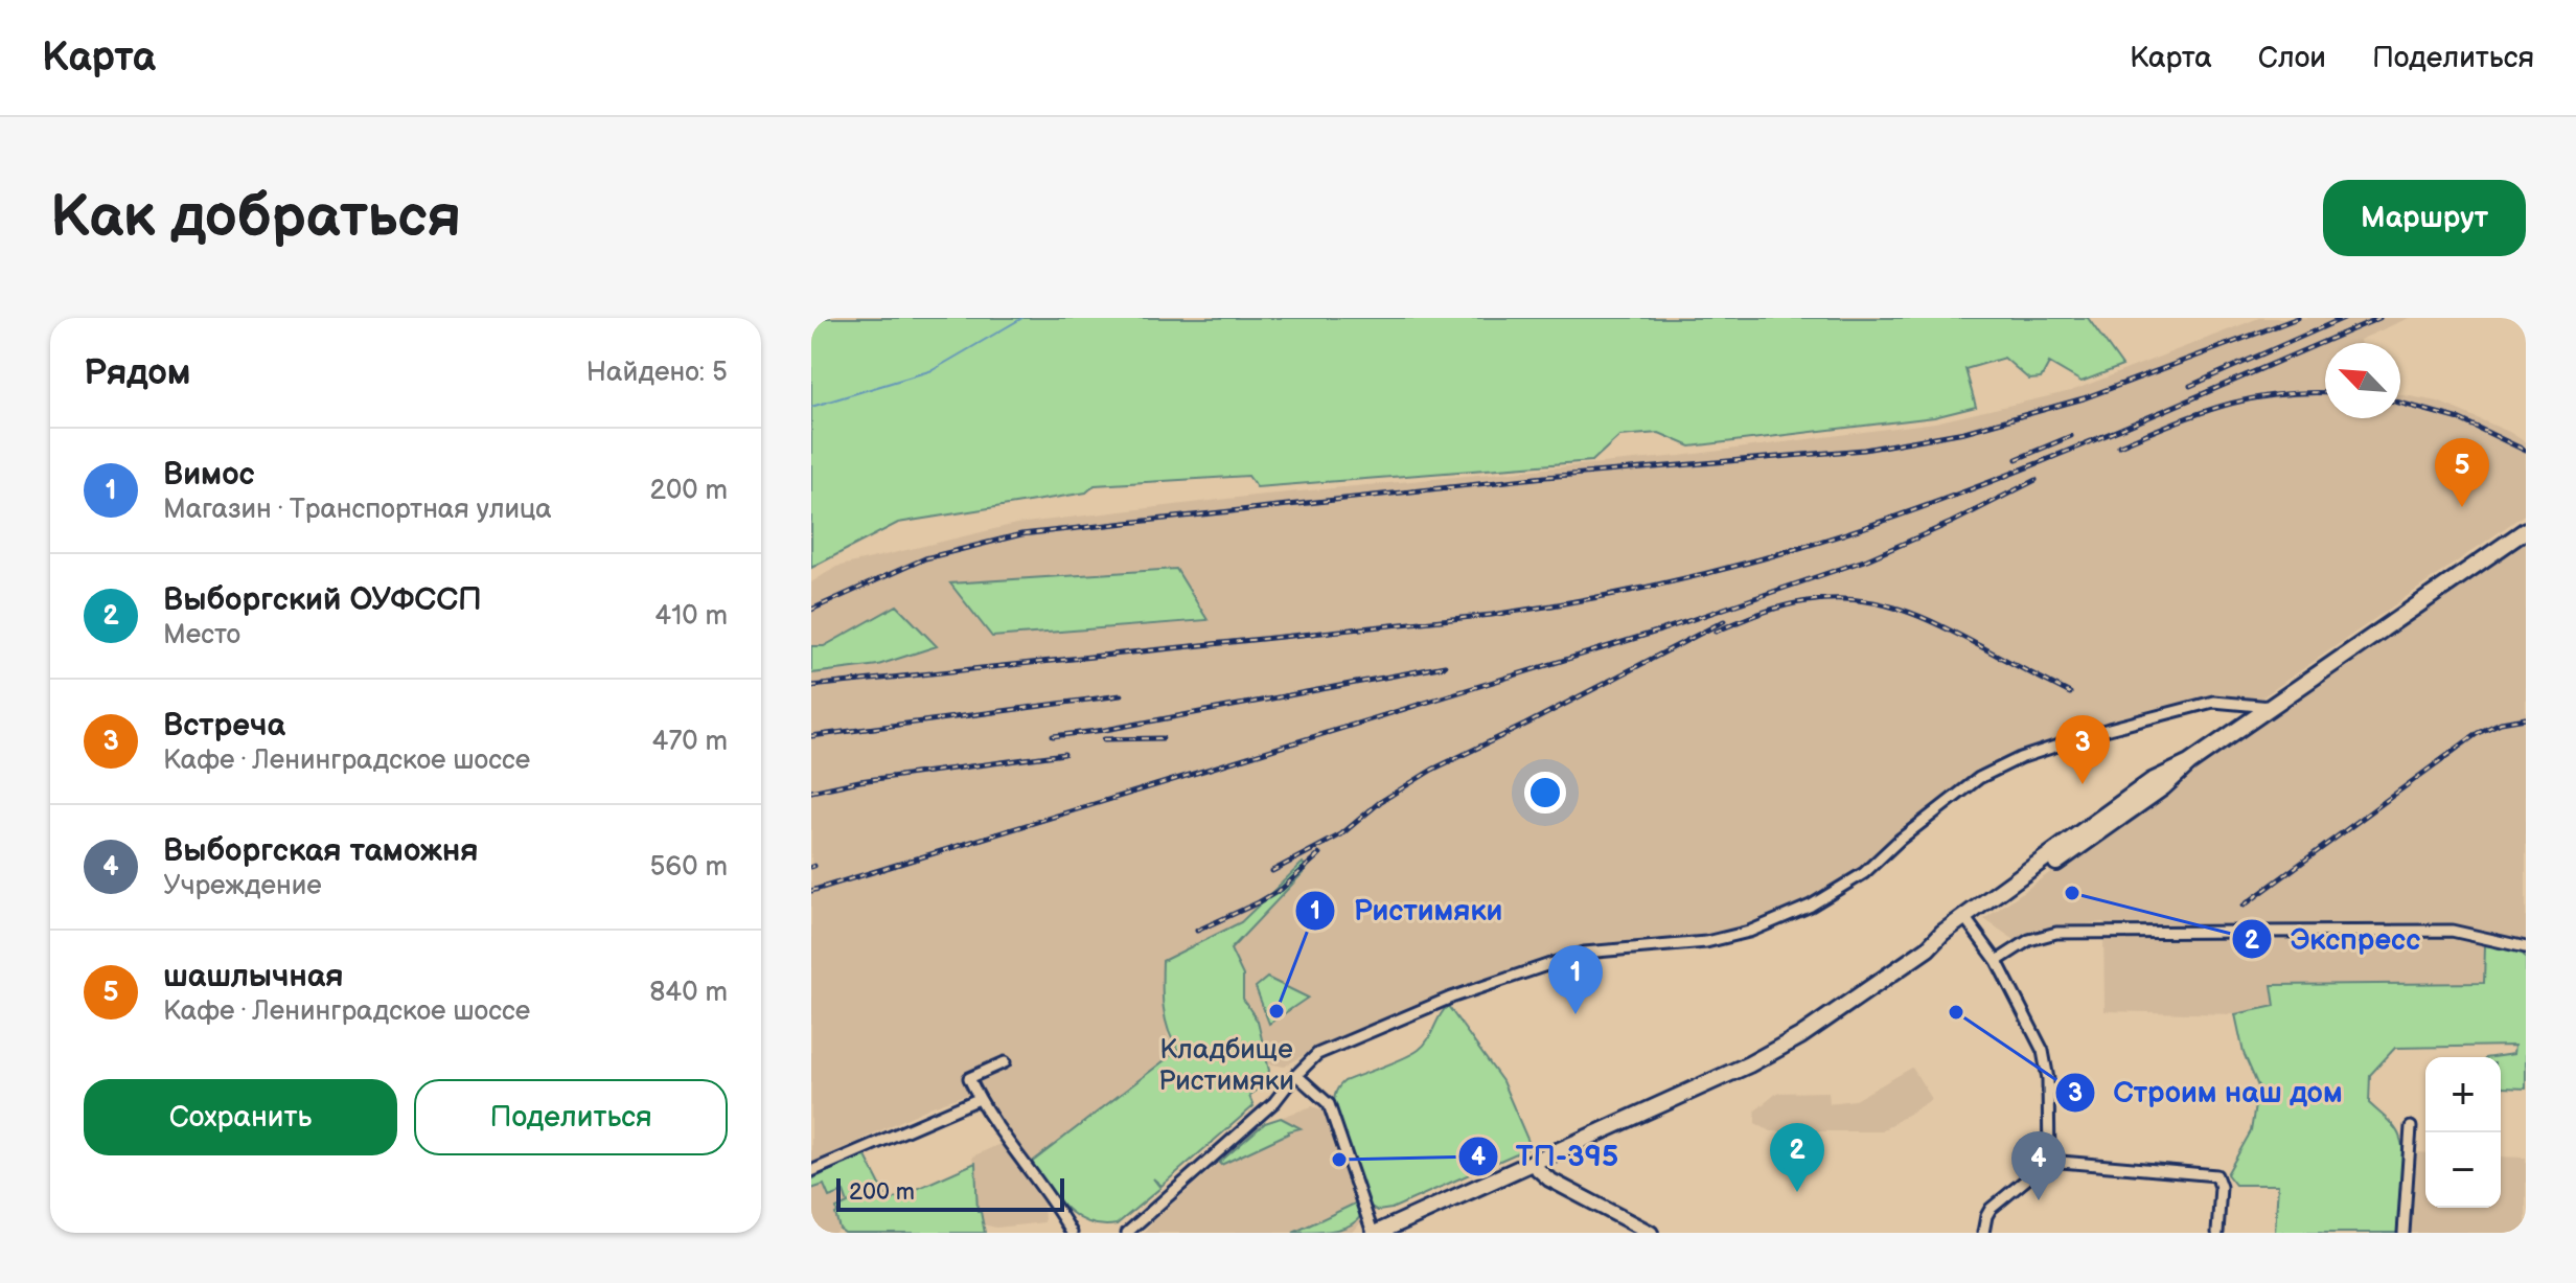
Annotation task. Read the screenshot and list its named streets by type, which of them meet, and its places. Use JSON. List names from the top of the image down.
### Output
{
  "parks": ["Кладбище Ристимяки"],
  "places": [
    "Экспресс",
    "Ристимяки",
    "Строим наш дом",
    "ТП-395"
  ],
  "scale_bar": "200 m",
  "north": "top left",
  "page": {
    "header": "Карта",
    "nav": ["Карта", "Слои", "Поделиться"],
    "buttons": [
      "Маршрут",
      ["Сохранить", "Поделиться"]
    ],
    "title": "Как добраться",
    "heading": ["Рядом", "Найдено: 5"],
    "list": [
      {
        "mark": "1",
        "name": "Вимос",
        "note": "Магазин · Транспортная улица",
        "value": "200 m"
      },
      {
        "mark": "2",
        "name": "Выборгский ОУФССП",
        "note": "Место",
        "value": "410 m"
      },
      {
        "mark": "3",
        "name": "Встреча",
        "note": "Кафе · Ленинградское шоссе",
        "value": "470 m"
      },
      {
        "mark": "4",
        "name": "Выборгская таможня",
        "note": "Учреждение",
        "value": "560 m"
      },
      {
        "mark": "5",
        "name": "шашлычная",
        "note": "Кафе · Ленинградское шоссе",
        "value": "840 m"
      }
    ],
    "pins": [
      "5",
      "3",
      "1",
      "2",
      "4"
    ],
    "map_buttons": ["+", "−"],
    "scale": "200 m"
  }
}
